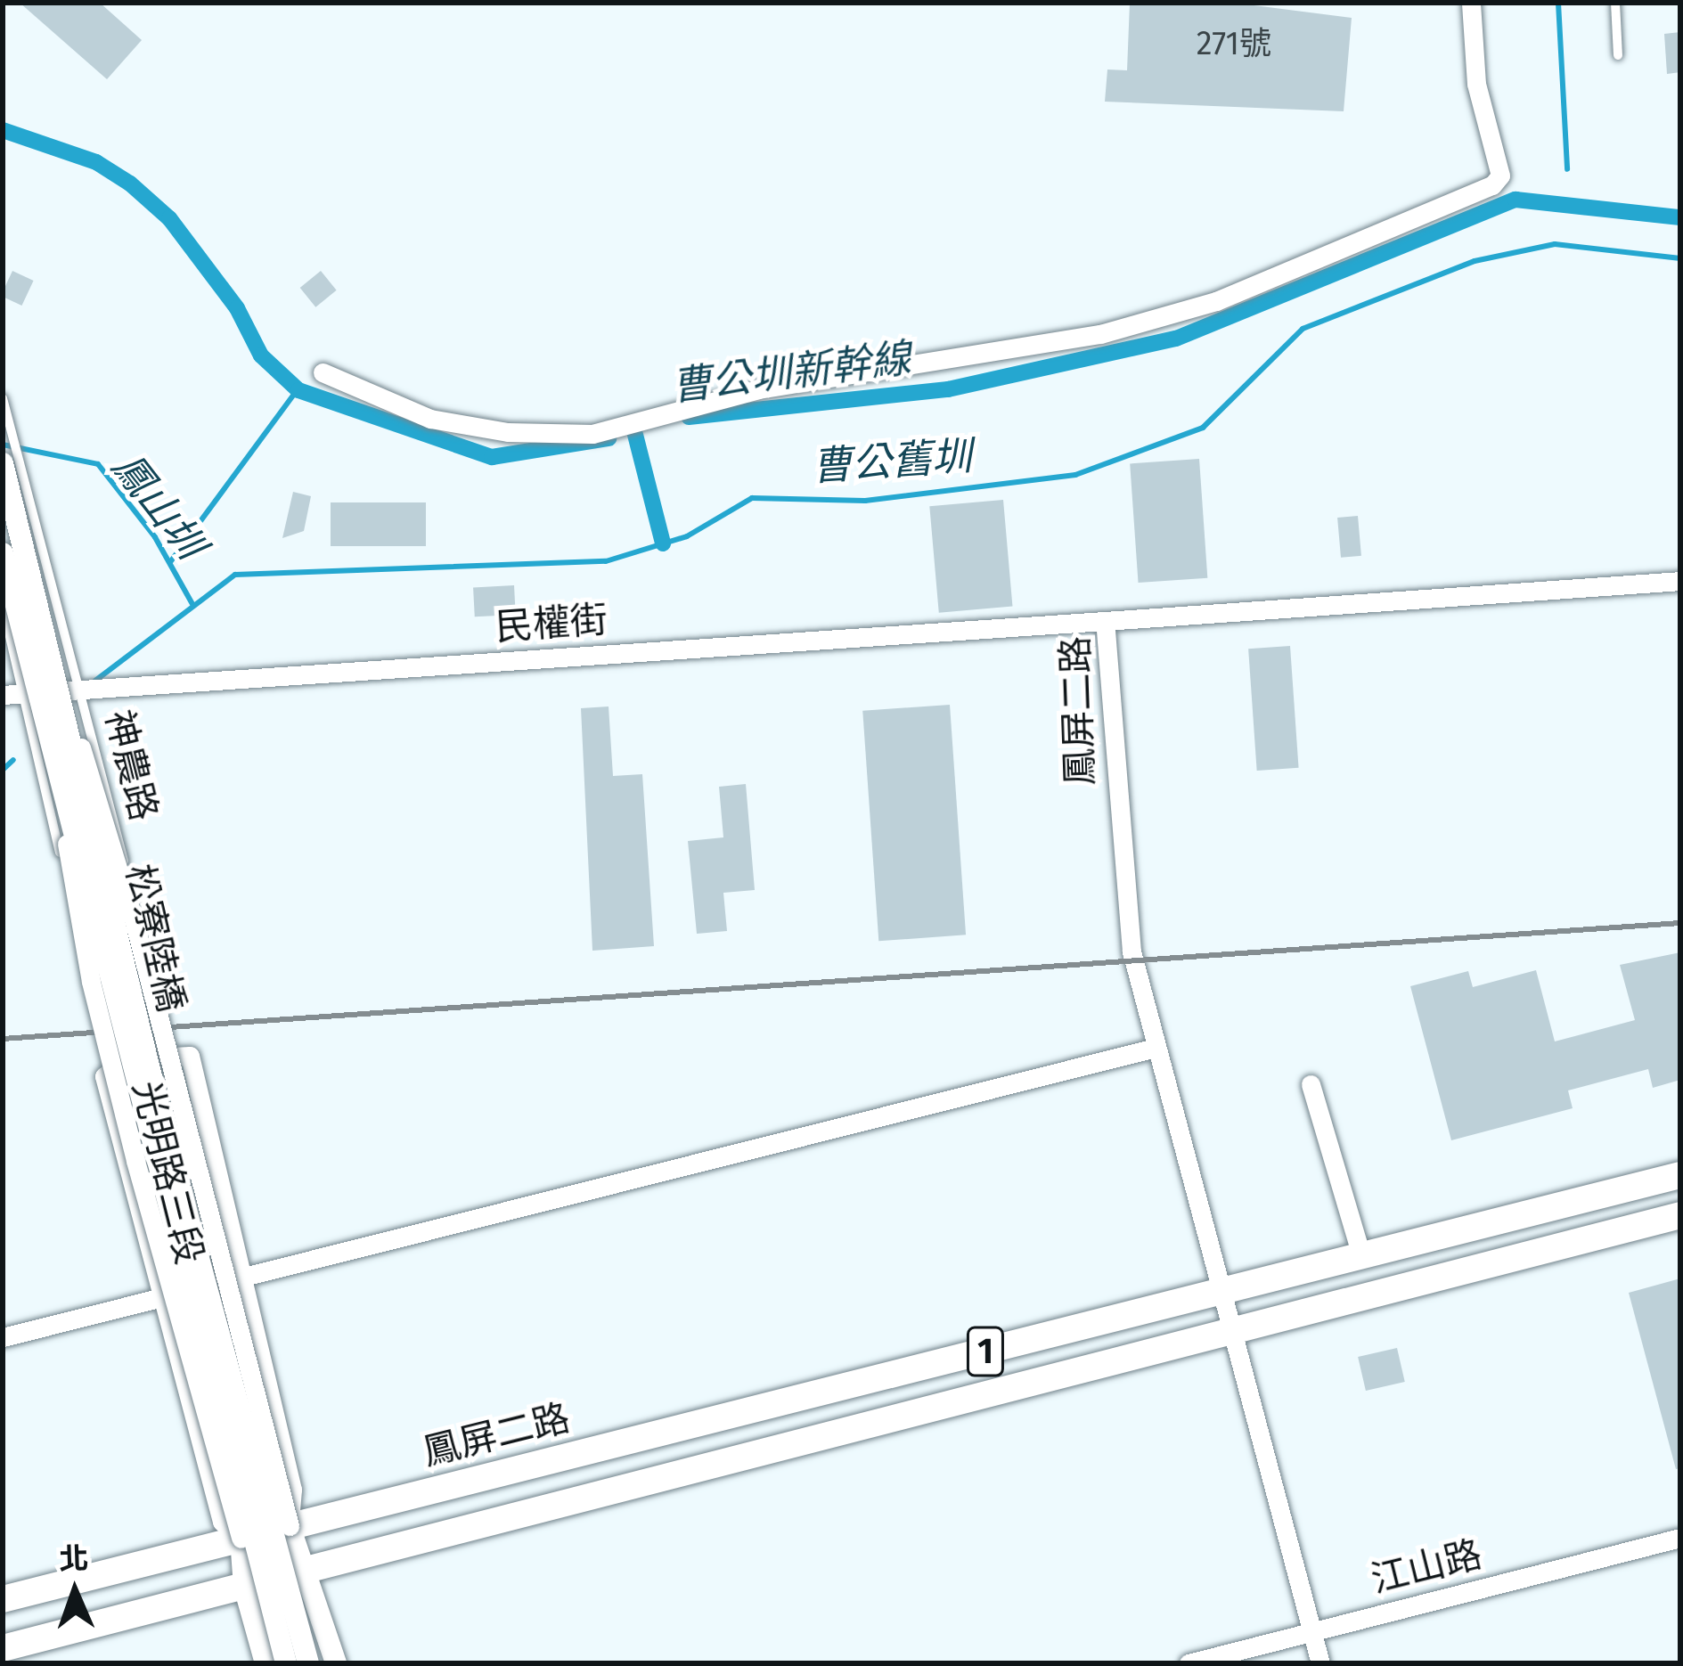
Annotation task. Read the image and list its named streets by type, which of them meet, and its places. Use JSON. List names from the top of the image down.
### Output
{
  "streets": {
    "main road": ["鳳屏二路", "1"],
    "street": [
      "民權街",
      "松寮陸橋",
      "光明路三段",
      "江山路"
    ],
    "lane": ["神農路"]
  },
  "crossings": [
    ["民權街", "鳳屏二路"],
    ["民權街", "神農路"],
    ["鳳屏二路", "松寮陸橋"],
    ["鳳屏二路", "光明路三段"],
    ["鳳屏二路", "1"],
    ["鳳屏二路", "江山路"],
    ["神農路", "松寮陸橋"],
    ["松寮陸橋", "光明路三段"],
    ["松寮陸橋", "1"],
    ["光明路三段", "1"]
  ],
  "water": ["曹公圳新幹線", "曹公舊圳", "鳳山圳"],
  "house_numbers": ["271號"],
  "north": "top"
}
